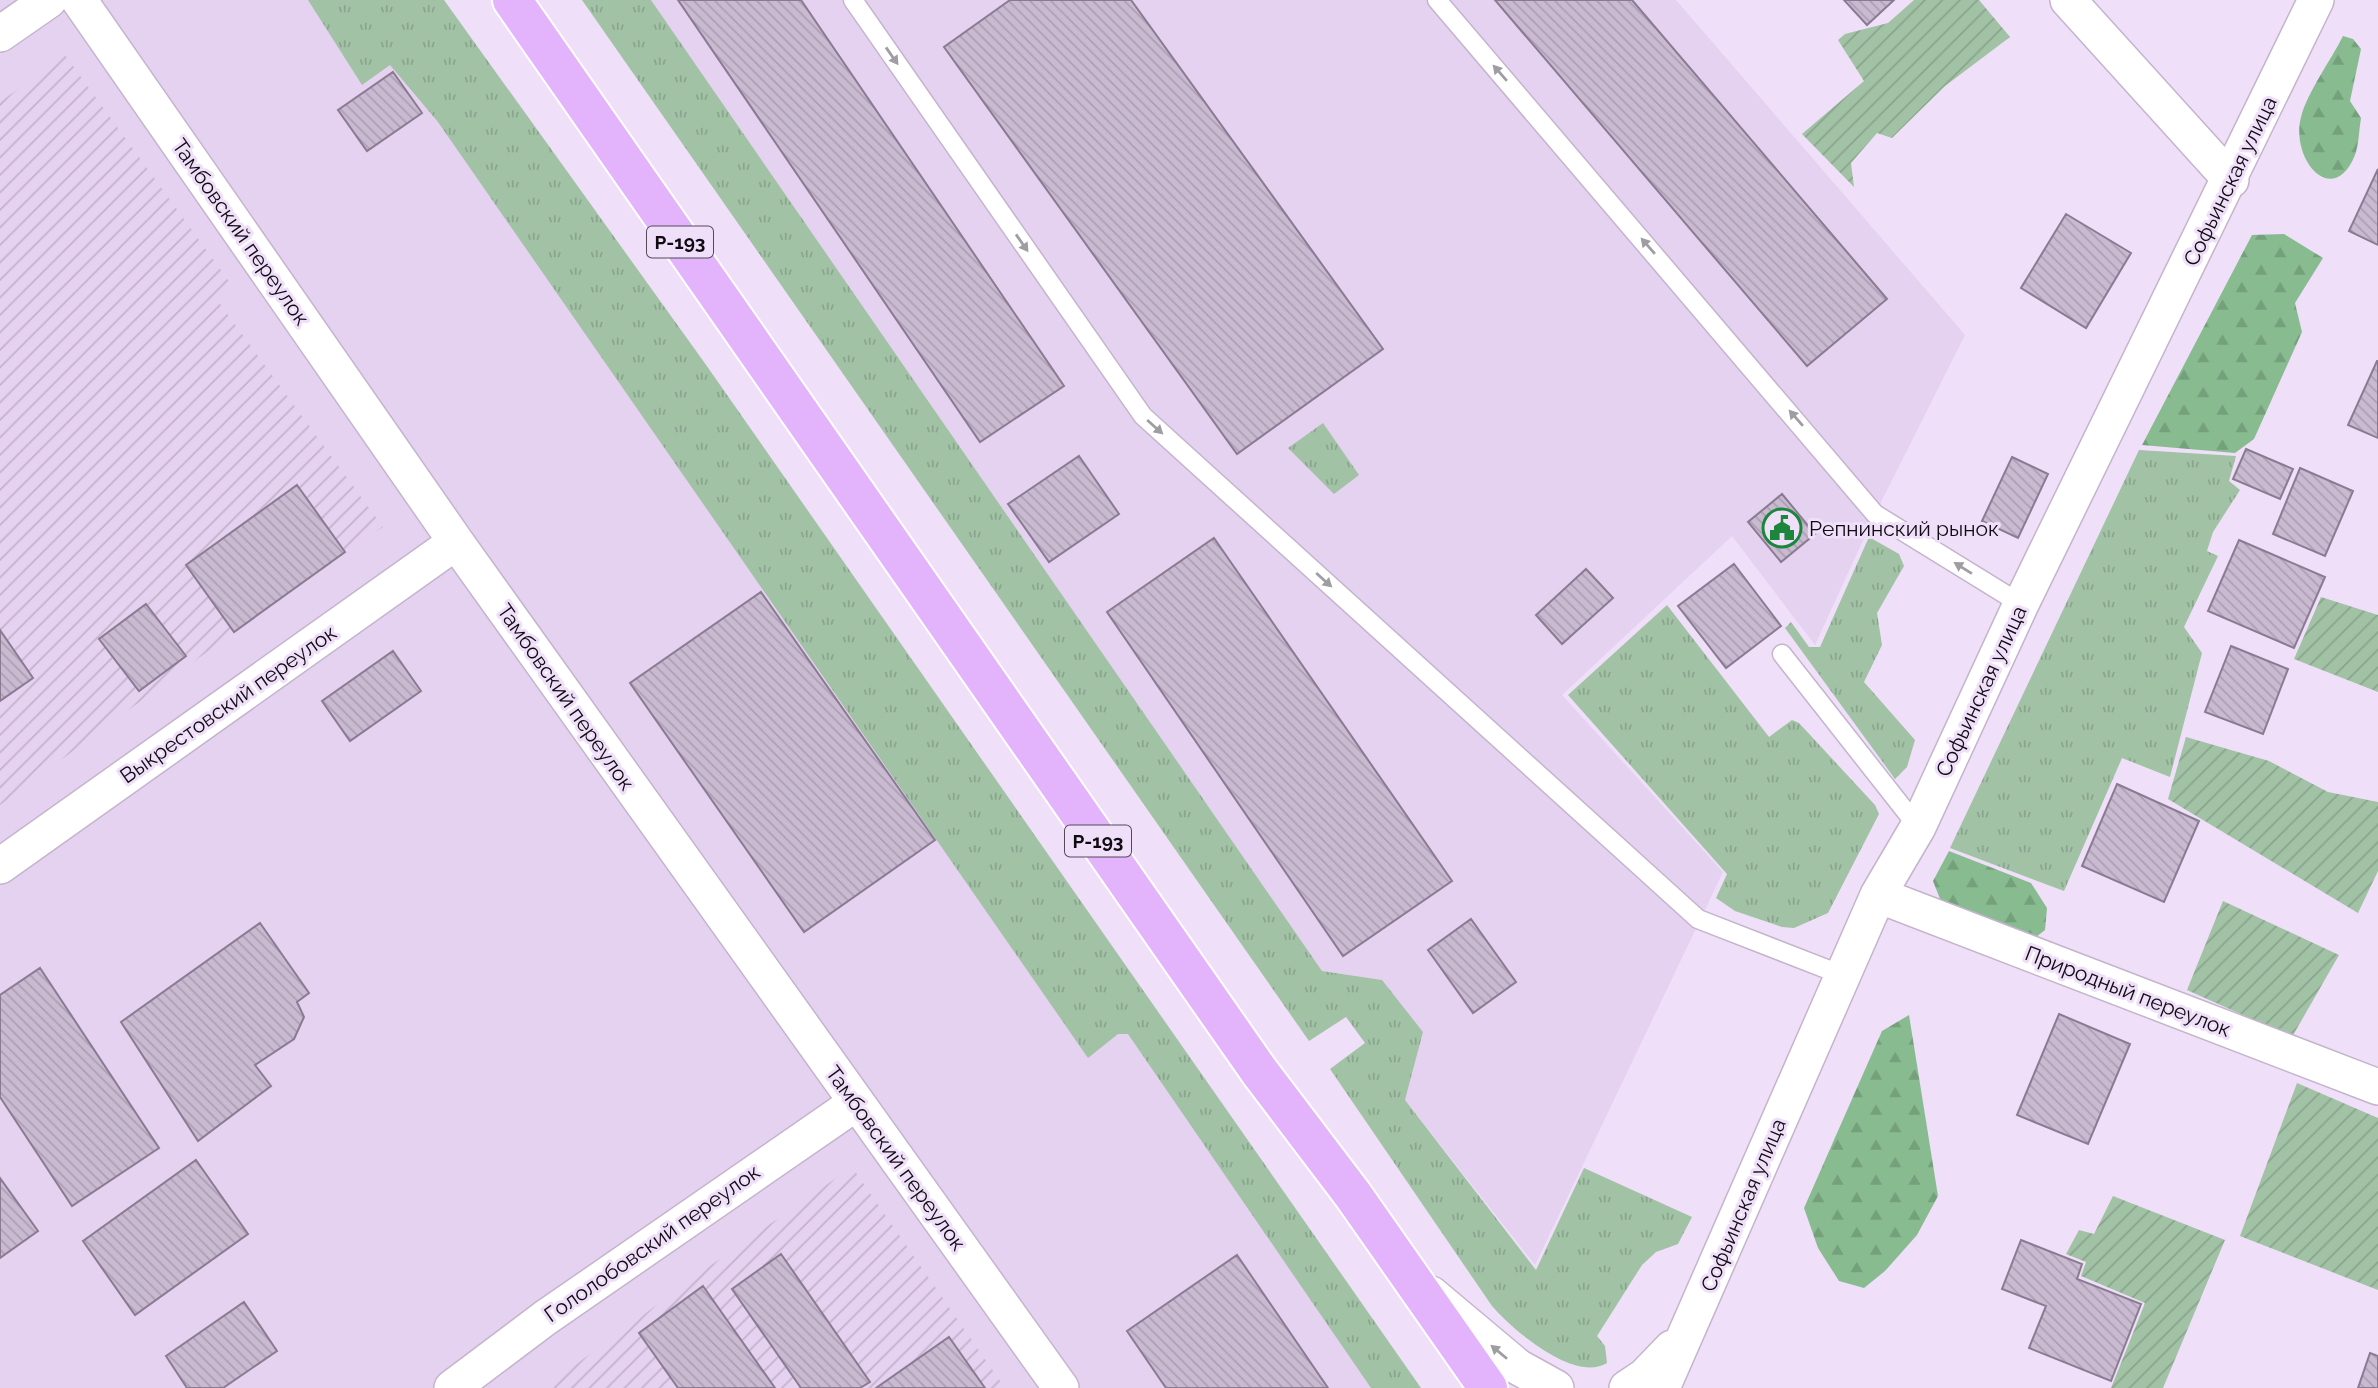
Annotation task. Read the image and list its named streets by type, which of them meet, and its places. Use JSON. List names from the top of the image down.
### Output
{
  "streets": {
    "highway": ["Р-193"],
    "street": [
      "Софьинская улица",
      "Тамбовский переулок",
      "Выкрестовский переулок",
      "Природный переулок",
      "Гололобовский переулок"
    ]
  },
  "crossings": [
    ["Софьинская улица", "Природный переулок"],
    ["Тамбовский переулок", "Выкрестовский переулок"],
    ["Тамбовский переулок", "Гололобовский переулок"]
  ],
  "places": {
    "public building": ["Репнинский рынок"]
  }
}
